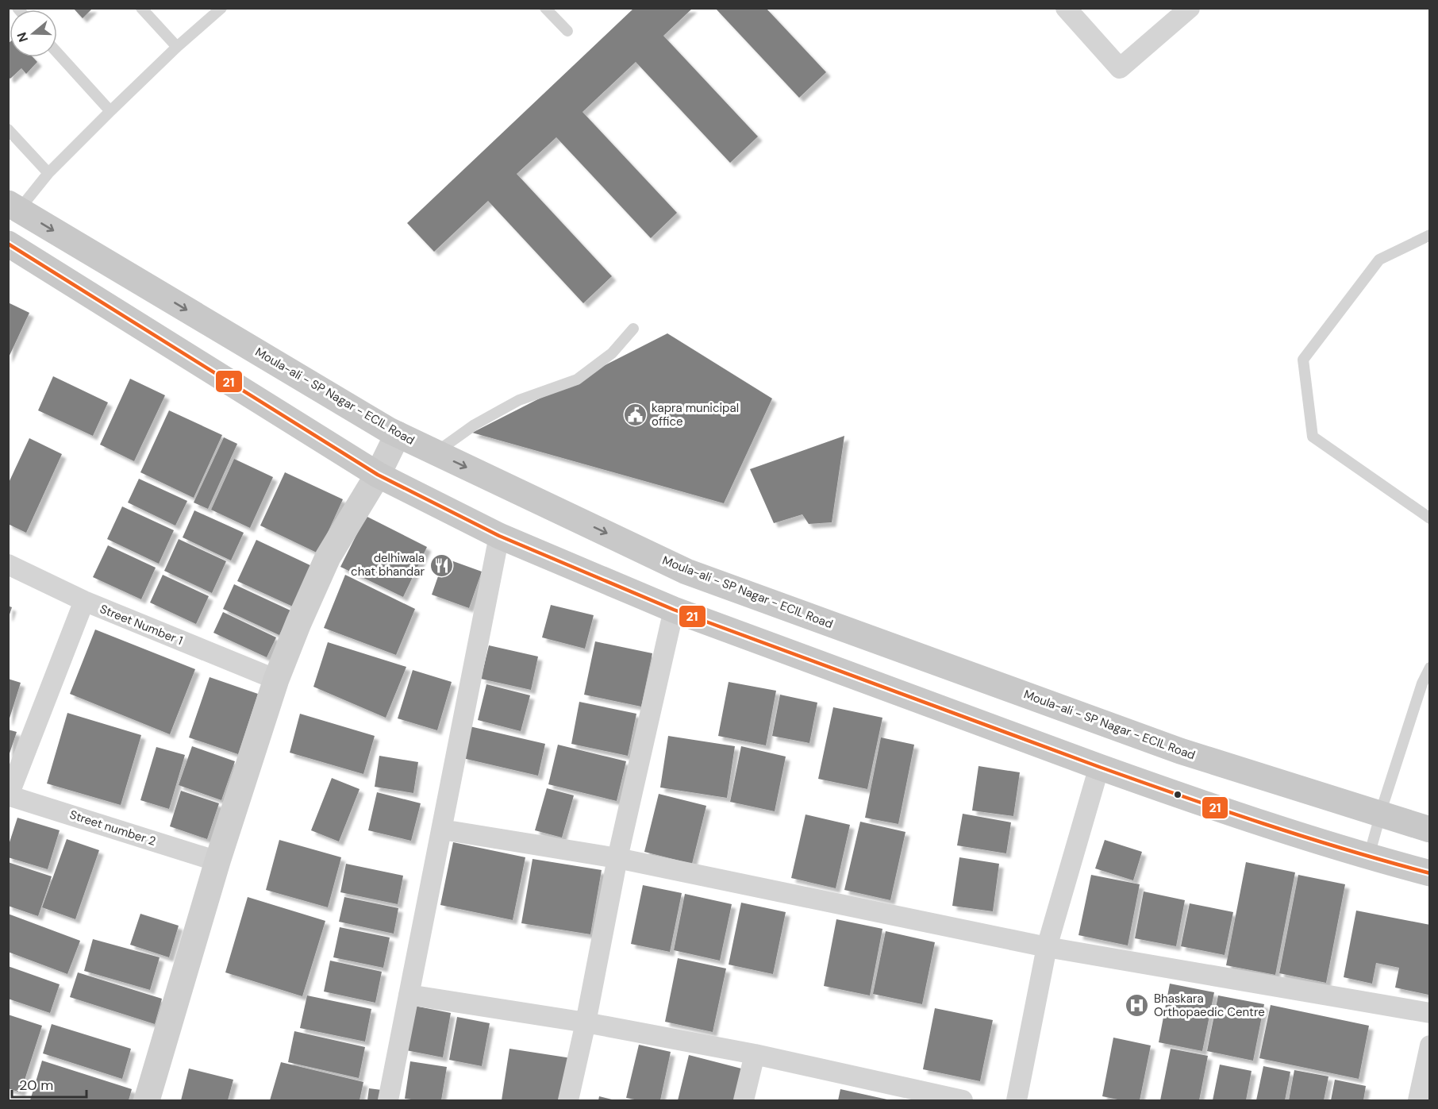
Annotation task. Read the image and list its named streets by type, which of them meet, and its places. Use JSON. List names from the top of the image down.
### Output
{
  "streets": {
    "main road": ["Moula-ali - SP Nagar - ECIL Road"],
    "street": ["Street Number 1", "Street number 2"]
  },
  "places": {
    "public building": ["kapra municipal office"],
    "restaurant": ["delhiwala chat bhandar"],
    "hospital": ["Bhaskara Orthopaedic Centre"]
  },
  "lines": ["transit line 21"],
  "scale_bar": "20 m",
  "north": "left"
}
